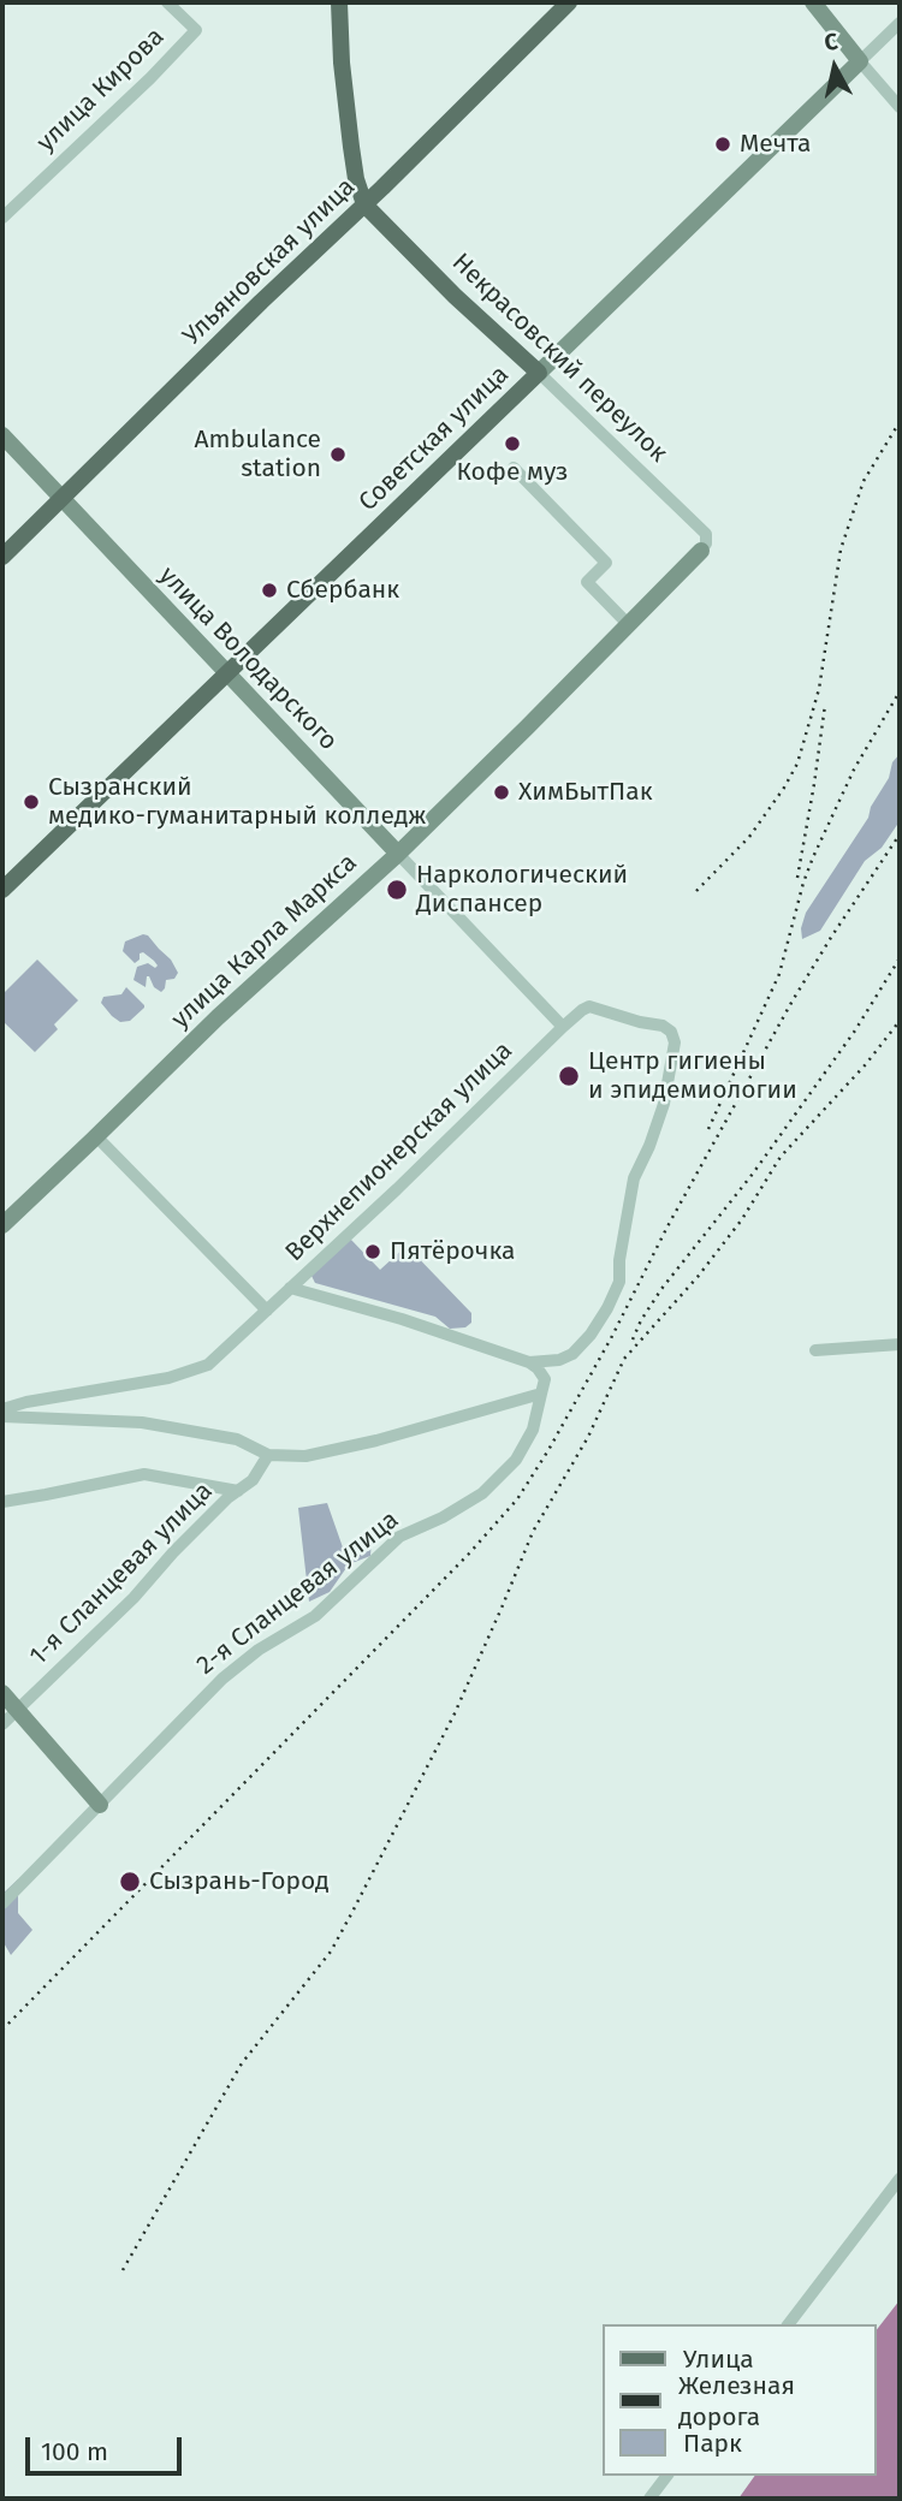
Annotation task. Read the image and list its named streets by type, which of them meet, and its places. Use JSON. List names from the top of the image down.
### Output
{
  "streets": {
    "main road": ["Ульяновская улица", "Некрасовский переулок", "Советская улица"],
    "street": [
      "улица Кирова",
      "улица Володарского",
      "улица Карла Маркса",
      "Верхнепионерская улица",
      "1-я Сланцевая улица",
      "2-я Сланцевая улица"
    ]
  },
  "crossings": [
    ["Ульяновская улица", "Некрасовский переулок"],
    ["Ульяновская улица", "улица Володарского"],
    ["Некрасовский переулок", "Советская улица"],
    ["Некрасовский переулок", "улица Карла Маркса"],
    ["Советская улица", "улица Володарского"],
    ["улица Володарского", "улица Карла Маркса"],
    ["улица Володарского", "Верхнепионерская улица"],
    ["Верхнепионерская улица", "2-я Сланцевая улица"]
  ],
  "places": [
    "Мечта",
    "Кофе муз",
    "Ambulance station",
    "Сбербанк",
    "ХимБытПак",
    "Сызранский медико-гуманитарный колледж",
    "Наркологический Диспансер",
    "Центр гигиены и эпидемиологии",
    "Пятёрочка",
    "Сызрань-Город"
  ],
  "legend": ["Улица", "Железная дорога", "Парк"],
  "scale_bar": "100 m",
  "north": "top"
}
